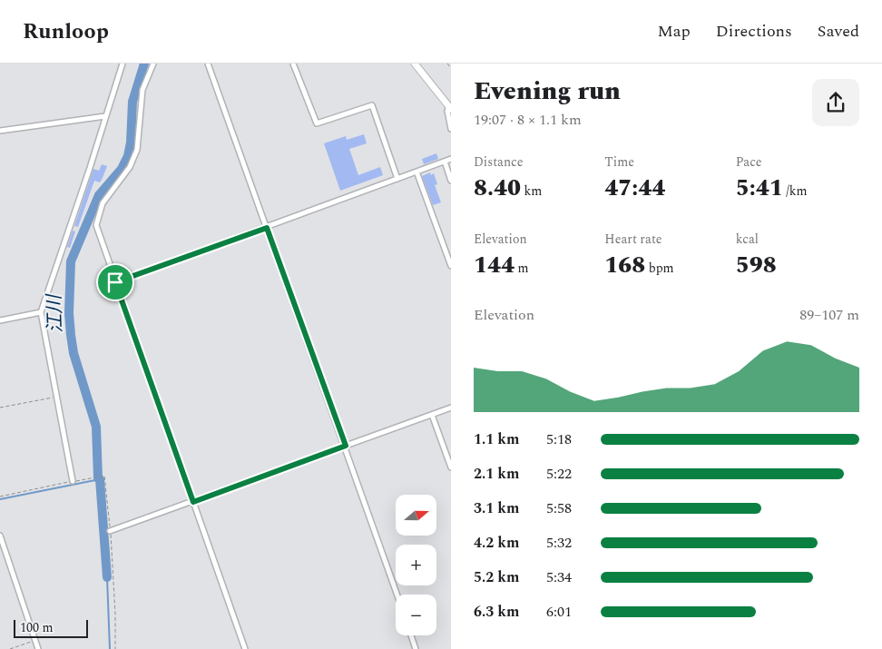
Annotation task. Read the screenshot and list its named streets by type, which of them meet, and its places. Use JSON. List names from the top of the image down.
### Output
{
  "water": ["江川"],
  "scale_bar": "100 m",
  "north": "right",
  "page": {
    "header": "Runloop",
    "nav": ["Map", "Directions", "Saved"],
    "heading": ["Evening run", "19:07 · 8 × 1.1 km"],
    "stats": [
      ["Distance", "8.40 km"],
      ["Time", "47:44"],
      ["Pace", "5:41 /km"],
      ["Elevation", "144 m"],
      ["Heart rate", "168 bpm"],
      ["kcal", "598"]
    ],
    "chart": ["Elevation", "89–107 m"],
    "list": [
      {
        "name": "1.1 km",
        "note": "5:18"
      },
      {
        "name": "2.1 km",
        "note": "5:22"
      },
      {
        "name": "3.1 km",
        "note": "5:58"
      },
      {
        "name": "4.2 km",
        "note": "5:32"
      },
      {
        "name": "5.2 km",
        "note": "5:34"
      },
      {
        "name": "6.3 km",
        "note": "6:01"
      }
    ],
    "map_buttons": ["+", "−"],
    "scale": "100 m"
  }
}
